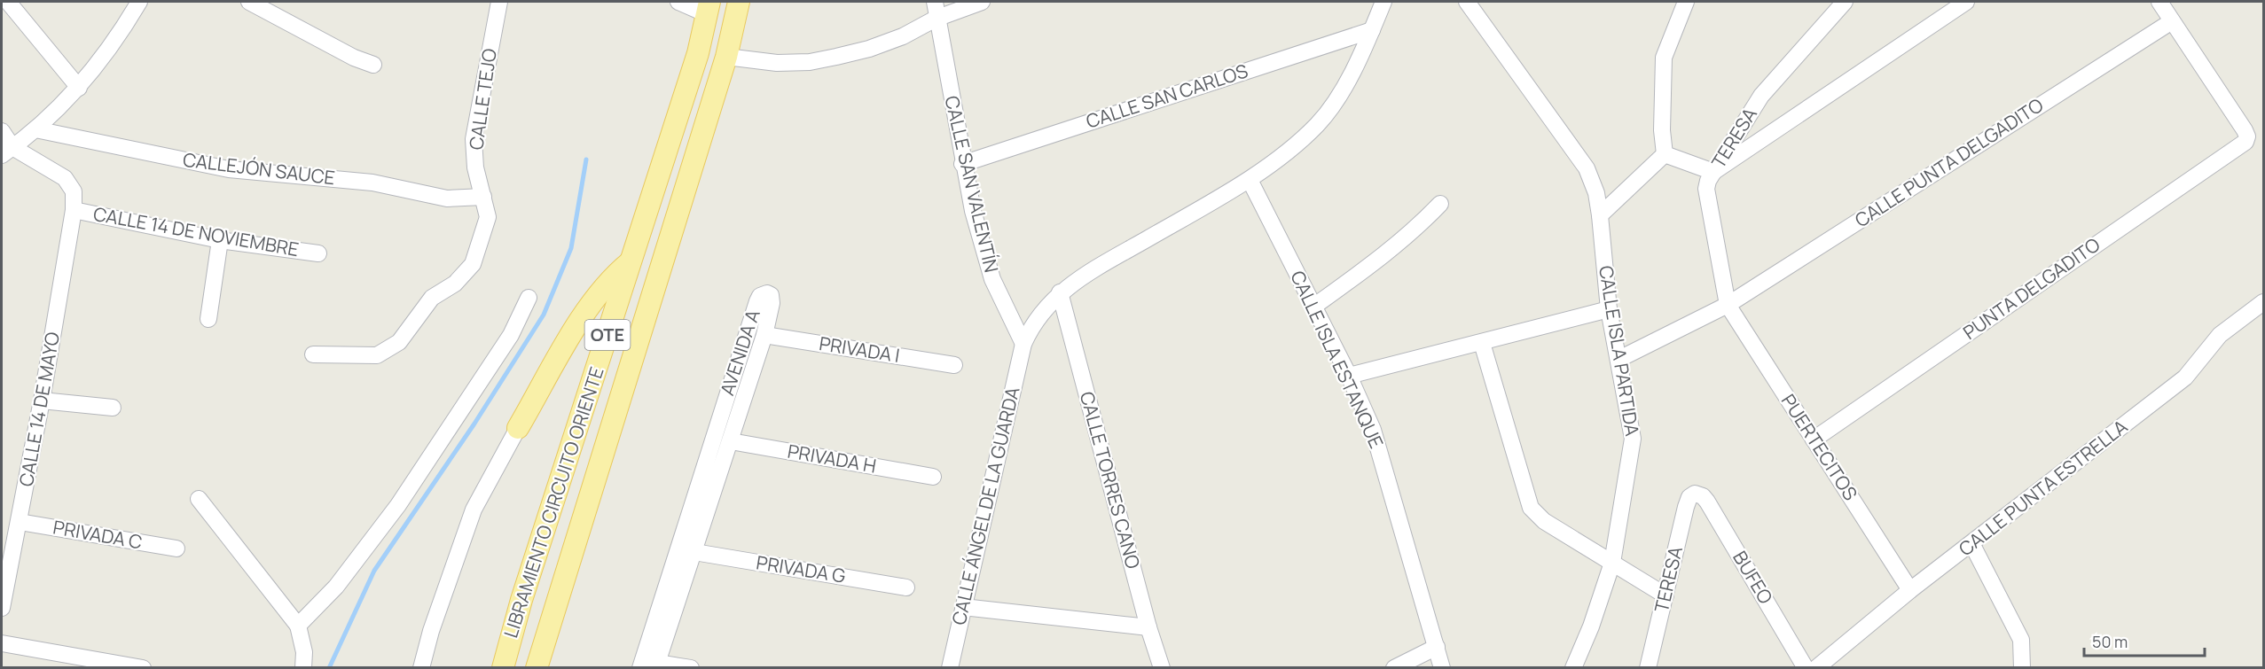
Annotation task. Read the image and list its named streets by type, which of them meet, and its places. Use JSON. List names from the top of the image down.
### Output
{
  "streets": {
    "main road": ["OTE", "LIBRAMIENTO CIRCUITO ORIENTE"],
    "street": [
      "CALLE SAN CARLOS",
      "CALLE TEJO",
      "TERESA",
      "CALLE PUNTA DELGADITO",
      "CALLEJÓN SAUCE",
      "CALLE SAN VALENTÍN",
      "CALLE 14 DE NOVIEMBRE",
      "PUNTA DELGADITO",
      "PRIVADA I",
      "CALLE ISLA PARTIDA",
      "AVENIDA A",
      "CALLE ISLA ESTANQUE",
      "CALLE 14 DE MAYO",
      "PUERTECITOS",
      "PRIVADA H",
      "CALLE TORRES CANO",
      "CALLE PUNTA ESTRELLA",
      "CALLE ÁNGEL DE LA GUARDA",
      "PRIVADA C",
      "PRIVADA G",
      "BUFEO"
    ]
  },
  "crossings": [
    ["CALLE SAN CARLOS", "CALLE SAN VALENTÍN"],
    ["CALLE SAN CARLOS", "CALLE ÁNGEL DE LA GUARDA"],
    ["CALLE TEJO", "CALLEJÓN SAUCE"],
    ["TERESA", "CALLE PUNTA DELGADITO"],
    ["TERESA", "PUERTECITOS"],
    ["TERESA", "BUFEO"],
    ["CALLE PUNTA DELGADITO", "PUNTA DELGADITO"],
    ["CALLE PUNTA DELGADITO", "PUERTECITOS"],
    ["CALLE SAN VALENTÍN", "CALLE ÁNGEL DE LA GUARDA"],
    ["CALLE 14 DE NOVIEMBRE", "CALLE 14 DE MAYO"],
    ["PUNTA DELGADITO", "PUERTECITOS"],
    ["PRIVADA I", "AVENIDA A"],
    ["AVENIDA A", "PRIVADA H"],
    ["AVENIDA A", "PRIVADA G"],
    ["CALLE ISLA ESTANQUE", "CALLE ÁNGEL DE LA GUARDA"],
    ["CALLE 14 DE MAYO", "PRIVADA C"],
    ["PUERTECITOS", "CALLE PUNTA ESTRELLA"],
    ["CALLE TORRES CANO", "CALLE ÁNGEL DE LA GUARDA"]
  ],
  "scale_bar": "50 m"
}
